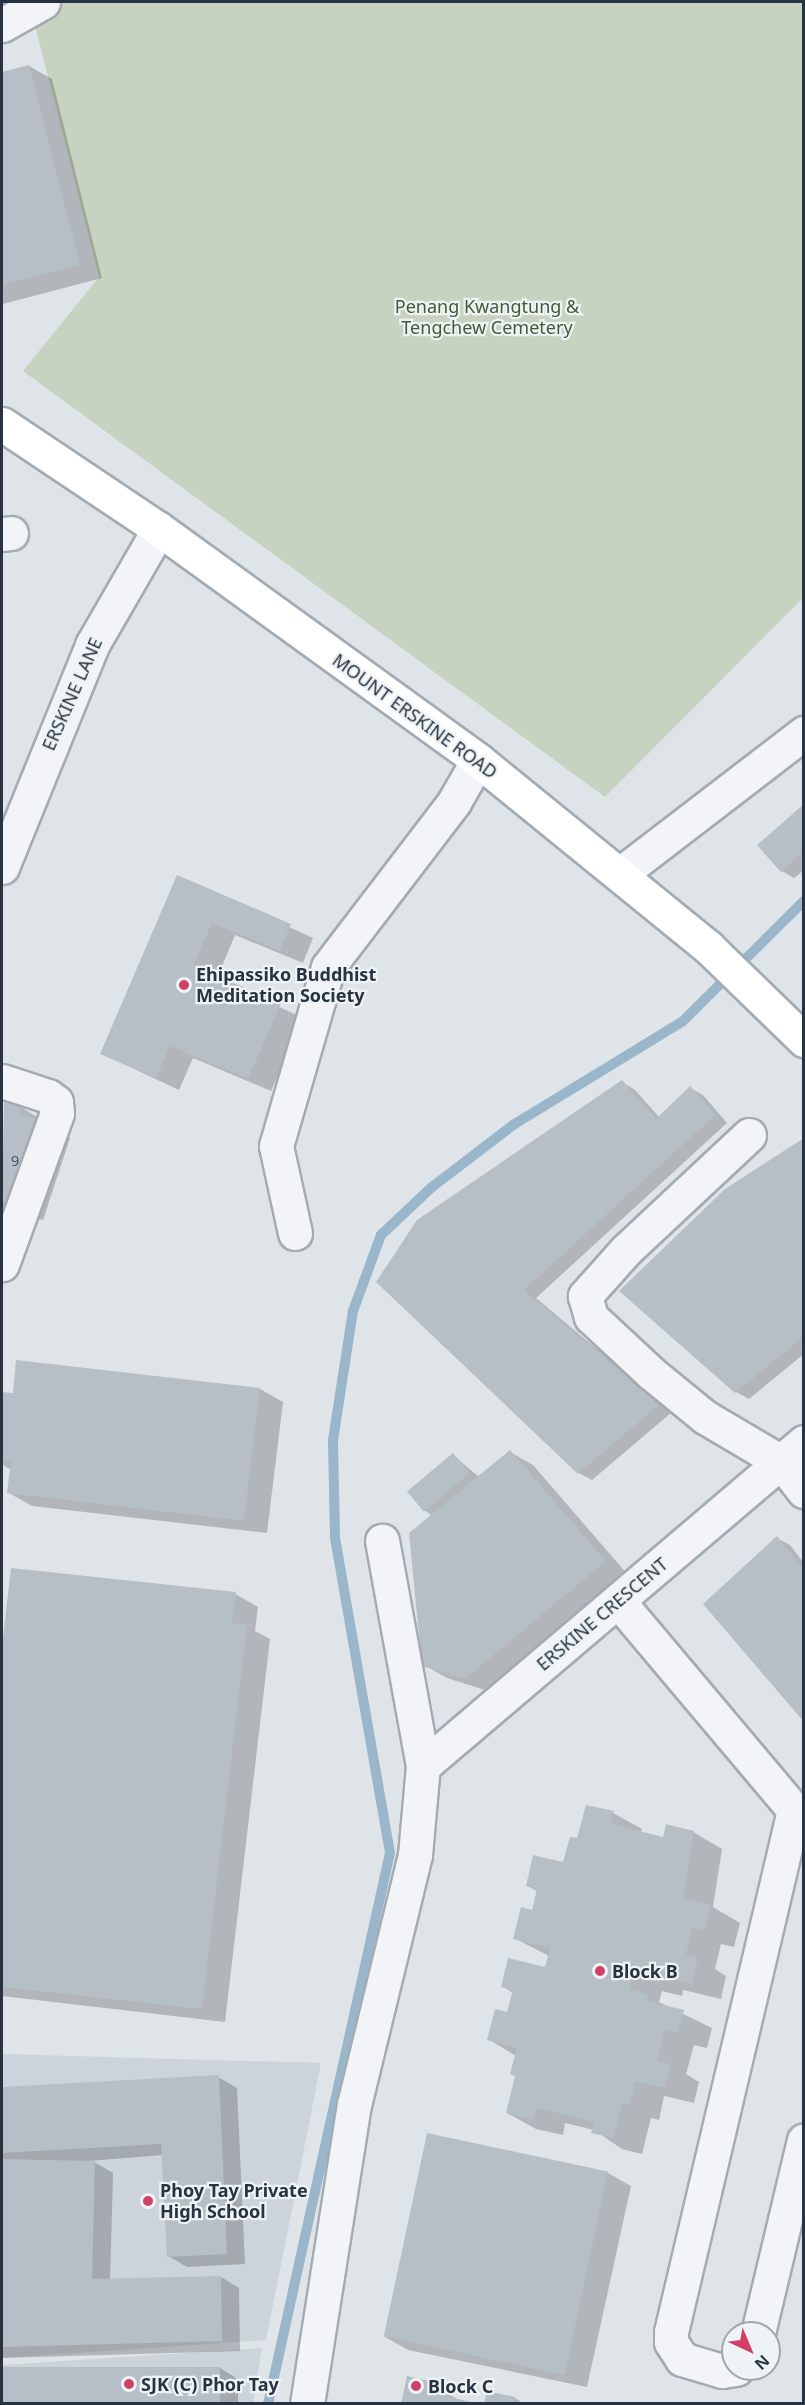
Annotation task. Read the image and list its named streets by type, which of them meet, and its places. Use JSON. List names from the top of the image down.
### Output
{
  "streets": {
    "main road": ["MOUNT ERSKINE ROAD"],
    "street": ["ERSKINE LANE", "ERSKINE CRESCENT"]
  },
  "crossings": [
    ["ERSKINE LANE", "MOUNT ERSKINE ROAD"]
  ],
  "parks": ["Penang Kwangtung & Tengchew Cemetery"],
  "places": [
    "Ehipassiko Buddhist Meditation Society",
    "Block B",
    "Phoy Tay Private High School",
    "SJK (C) Phor Tay",
    "Block C"
  ],
  "house_numbers": ["9"],
  "north": "bottom right"
}
